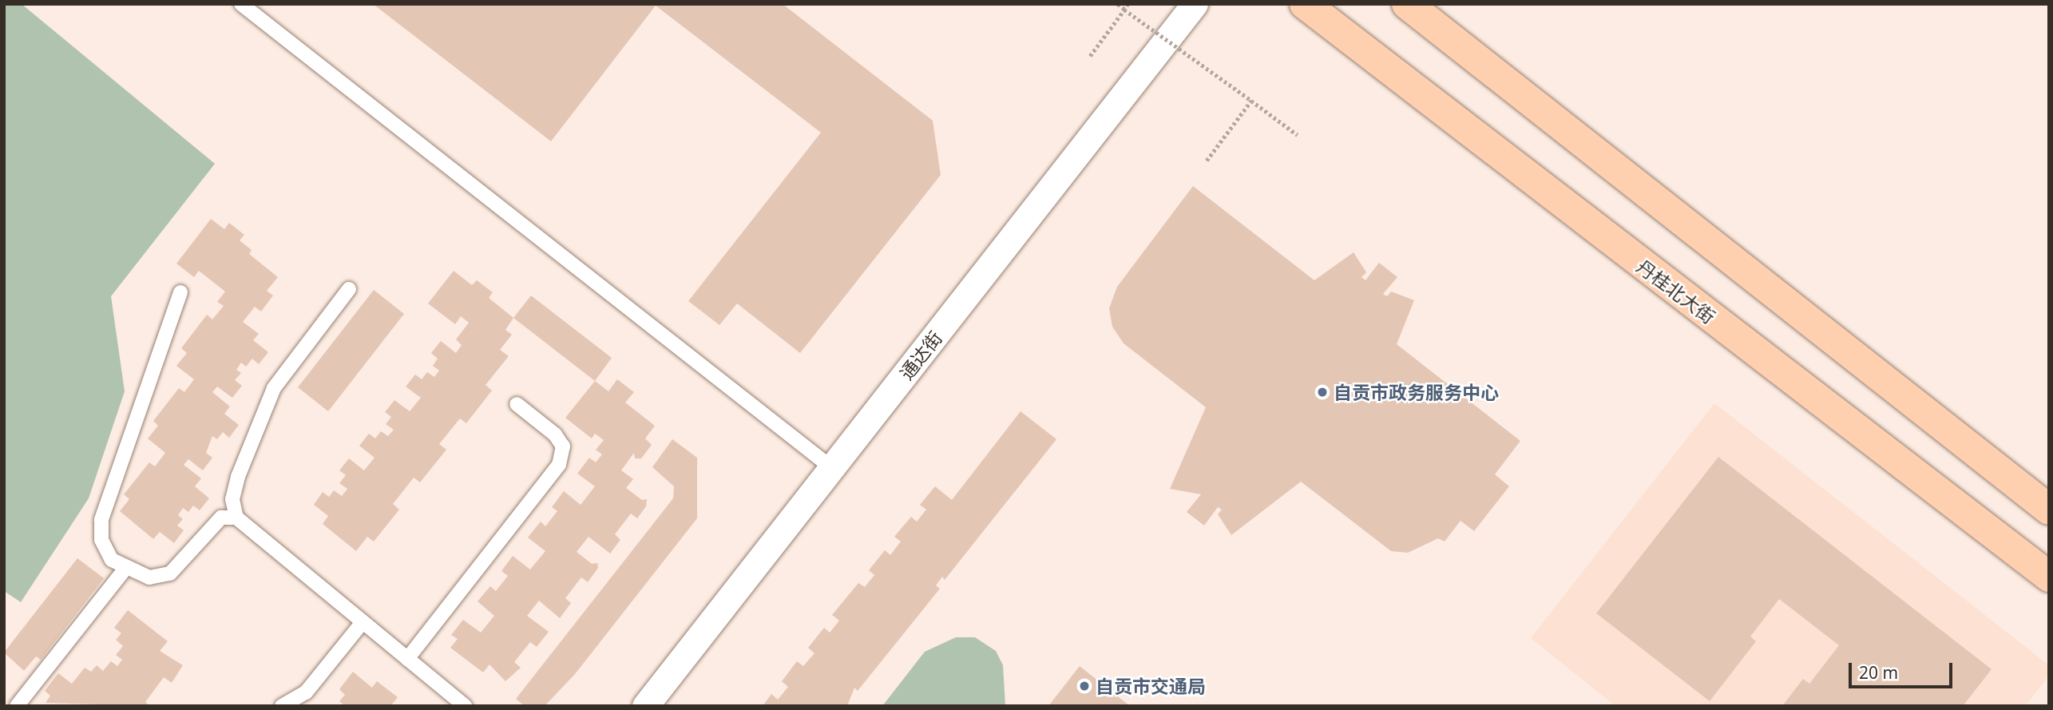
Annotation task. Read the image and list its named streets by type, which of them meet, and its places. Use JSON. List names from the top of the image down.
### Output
{
  "streets": {
    "main road": ["丹桂北大街"],
    "street": ["通达街"]
  },
  "places": ["自贡市政务服务中心", "自贡市交通局"],
  "scale_bar": "20 m"
}
